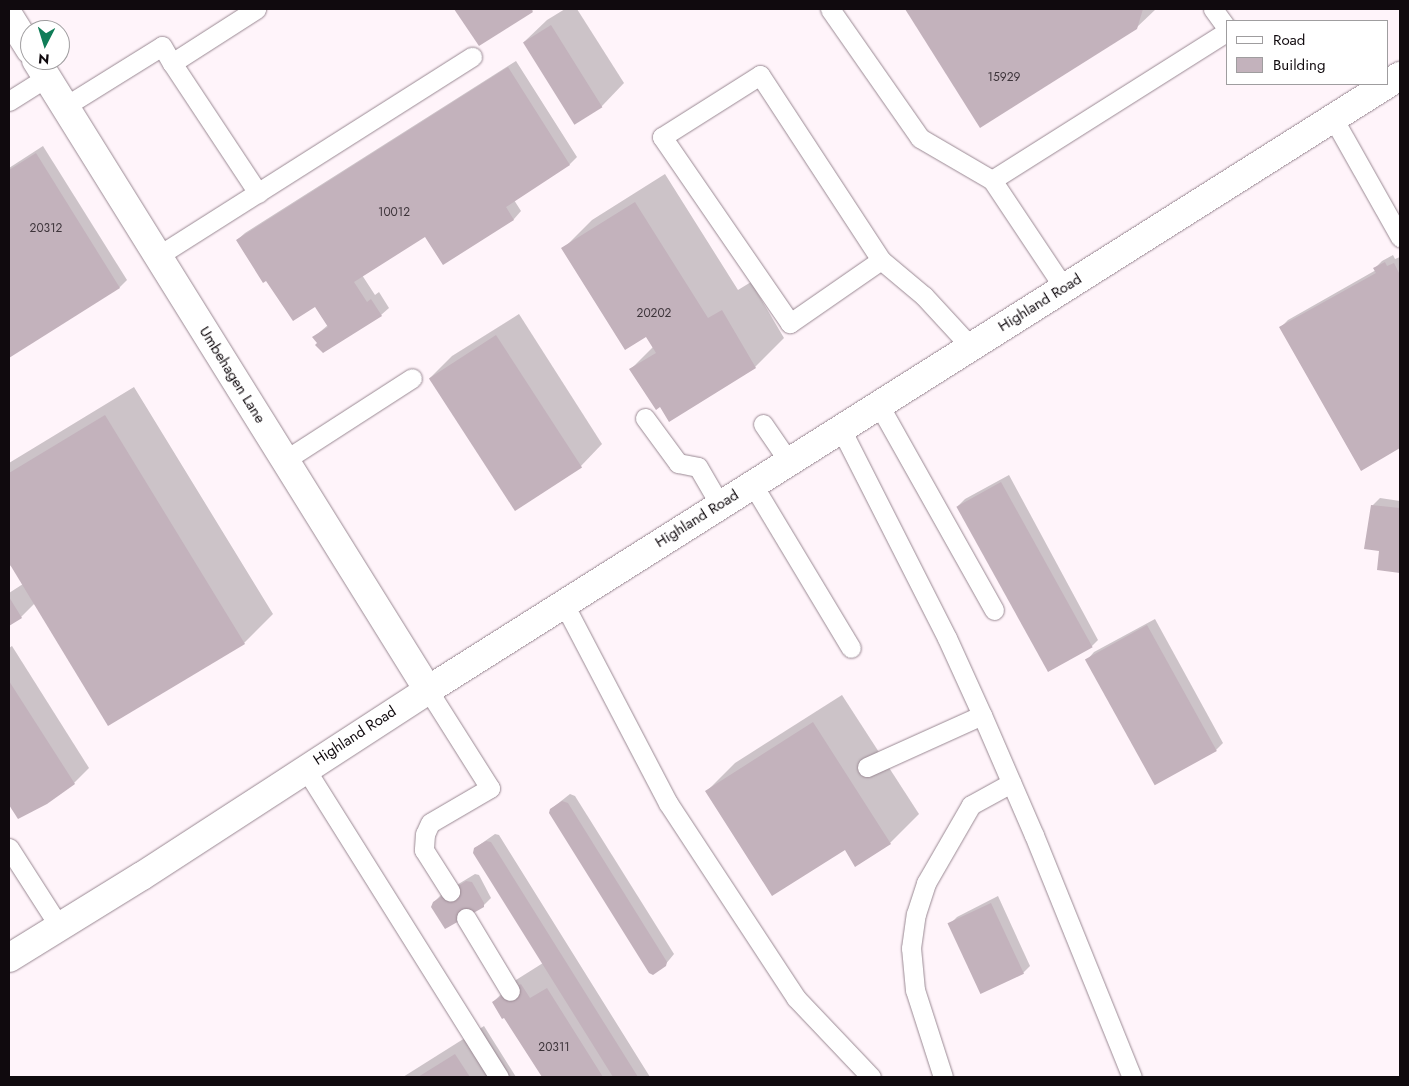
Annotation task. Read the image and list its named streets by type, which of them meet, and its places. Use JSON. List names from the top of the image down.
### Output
{
  "streets": {
    "main road": ["Highland Road", "Umbehagen Lane"]
  },
  "crossings": [
    ["Highland Road", "Umbehagen Lane"]
  ],
  "house_numbers": [
    "15929",
    "10012",
    "20312",
    "20202",
    "20311"
  ],
  "legend": ["Road", "Building"],
  "north": "bottom"
}
